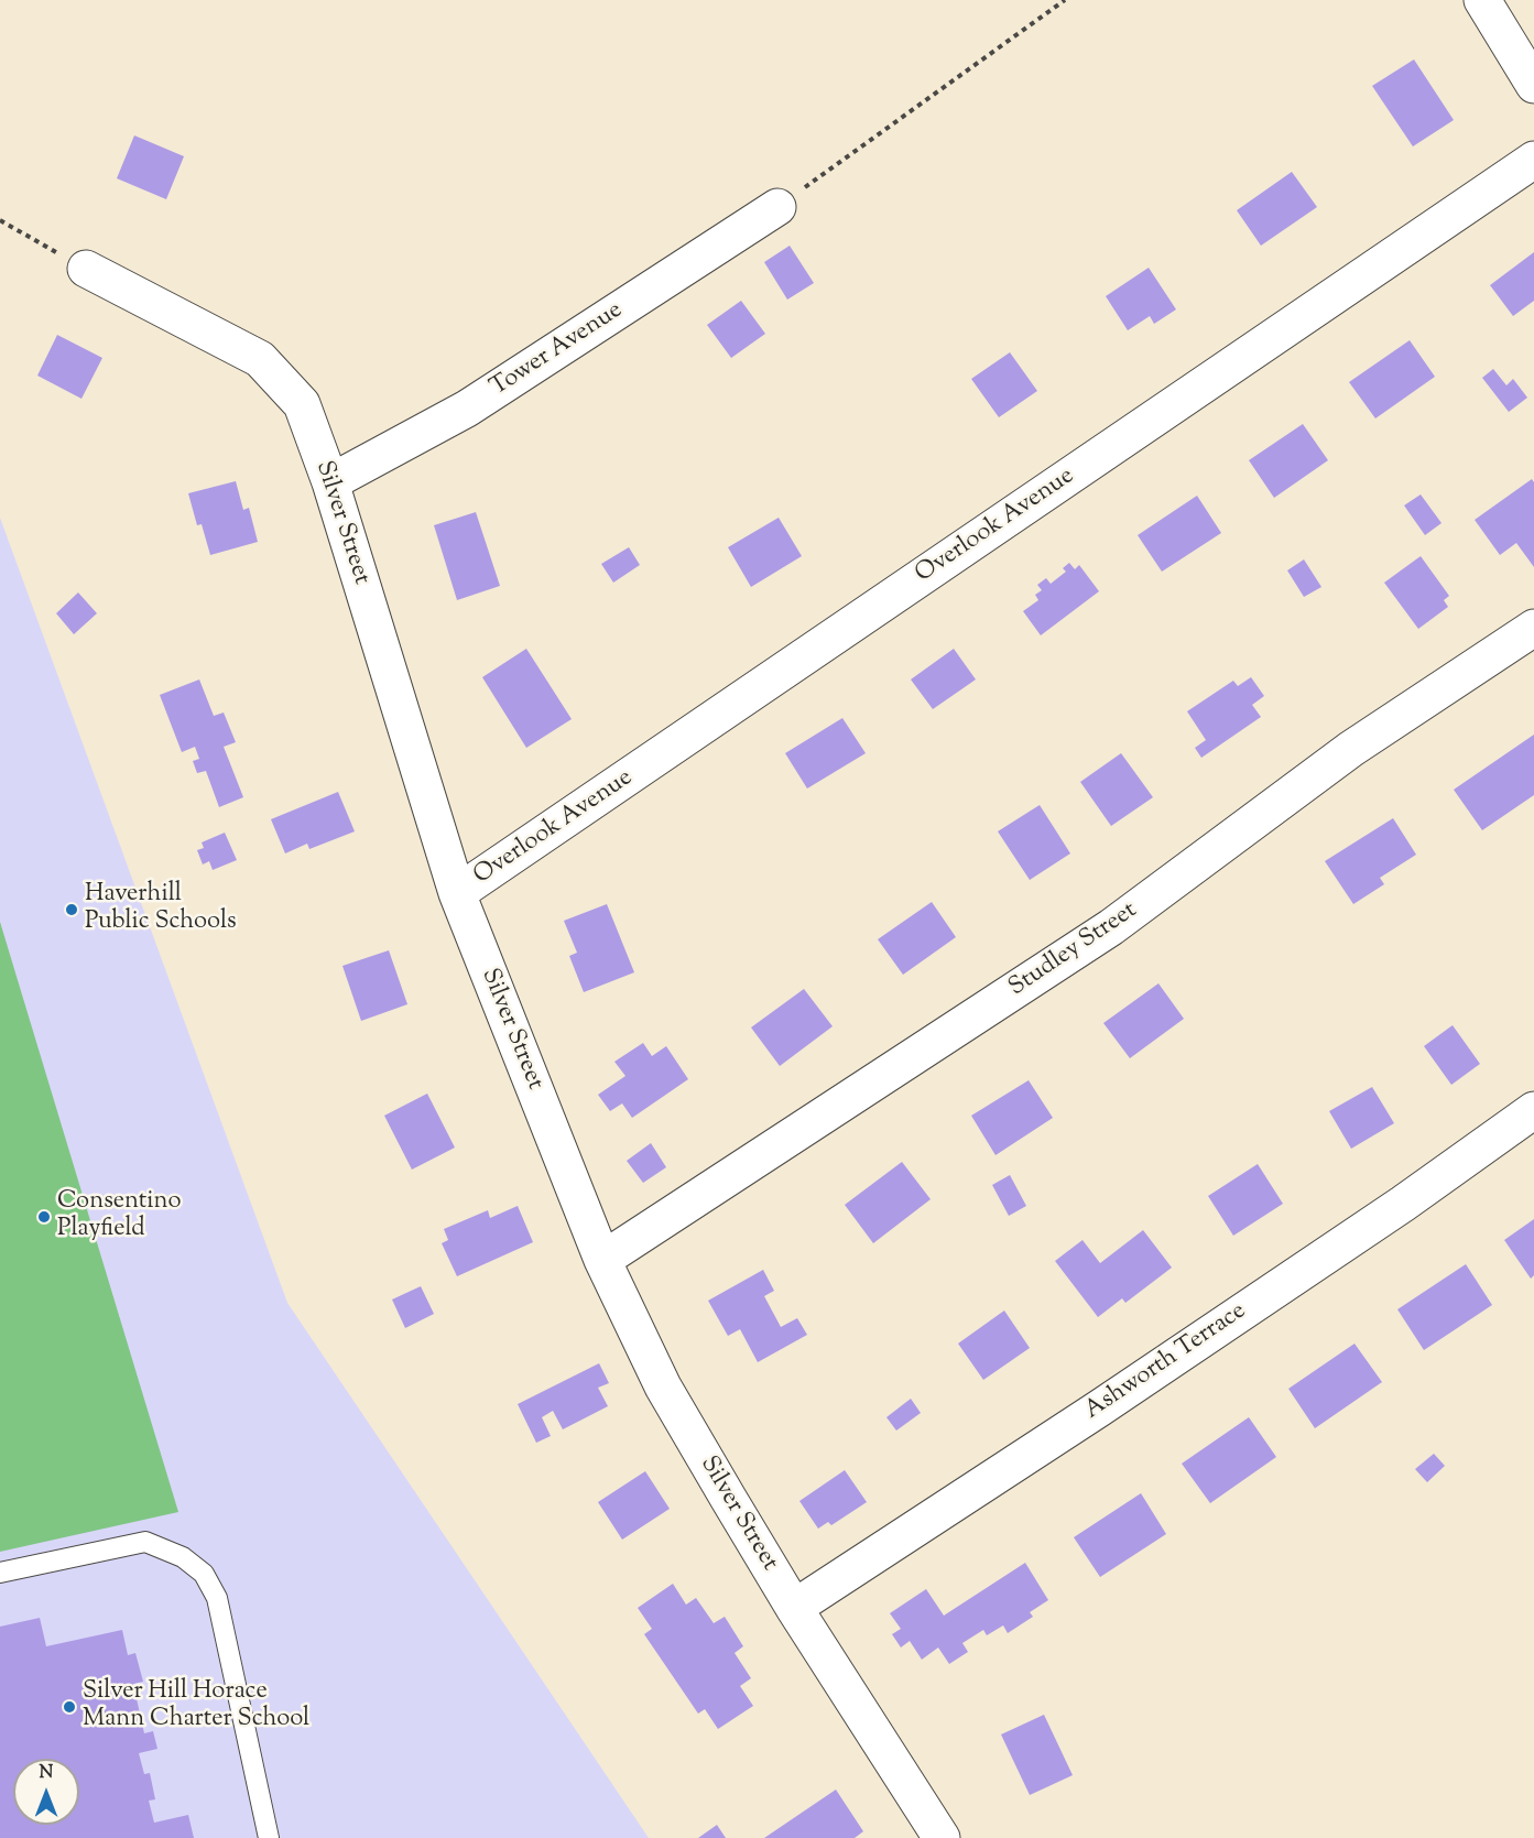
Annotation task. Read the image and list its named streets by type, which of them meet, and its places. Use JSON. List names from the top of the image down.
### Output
{
  "streets": {
    "street": [
      "Tower Avenue",
      "Silver Street",
      "Overlook Avenue",
      "Studley Street",
      "Ashworth Terrace"
    ]
  },
  "crossings": [
    ["Tower Avenue", "Silver Street"],
    ["Silver Street", "Overlook Avenue"],
    ["Silver Street", "Studley Street"],
    ["Silver Street", "Ashworth Terrace"]
  ],
  "places": ["Haverhill Public Schools", "Consentino Playfield", "Silver Hill Horace Mann Charter School"],
  "north": "top"
}
